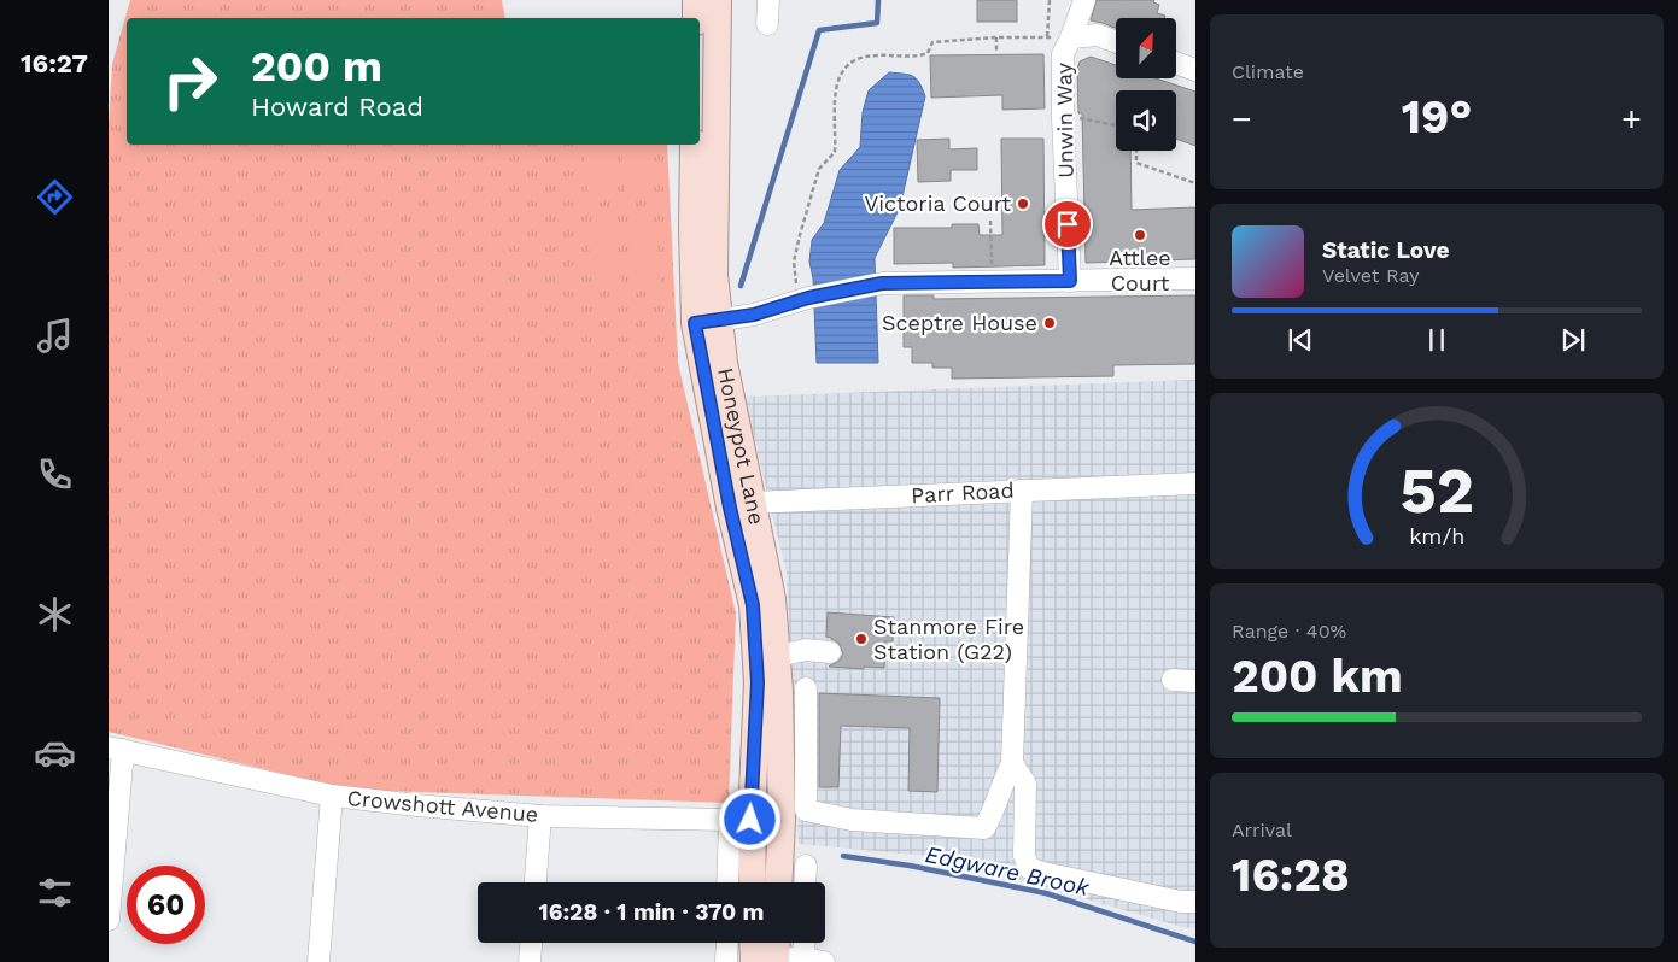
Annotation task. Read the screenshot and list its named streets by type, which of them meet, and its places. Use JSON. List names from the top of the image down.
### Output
{
  "streets": {
    "main road": ["Honeypot Lane"],
    "street": ["Unwin Way", "Parr Road", "Crowshott Avenue"]
  },
  "crossings": [
    ["Honeypot Lane", "Parr Road"],
    ["Honeypot Lane", "Crowshott Avenue"]
  ],
  "water": ["Edgware Brook"],
  "places": [
    "Victoria Court",
    "Attlee Court",
    "Sceptre House",
    "Stanmore Fire Station (G22)"
  ],
  "north": "top right",
  "page": {
    "tabs": "16:27",
    "tile": [
      "Climate",
      ["Range · 40%", "200 km"],
      ["Arrival", "16:28"]
    ],
    "turn": ["200 m", "Howard Road"],
    "heat": ["−", "19°", "+"],
    "song": ["Static Love", "Velvet Ray"],
    "limit": "60",
    "trip": "16:28 · 1 min · 370 m",
    "gauge": ["52", "km/h"]
  }
}
